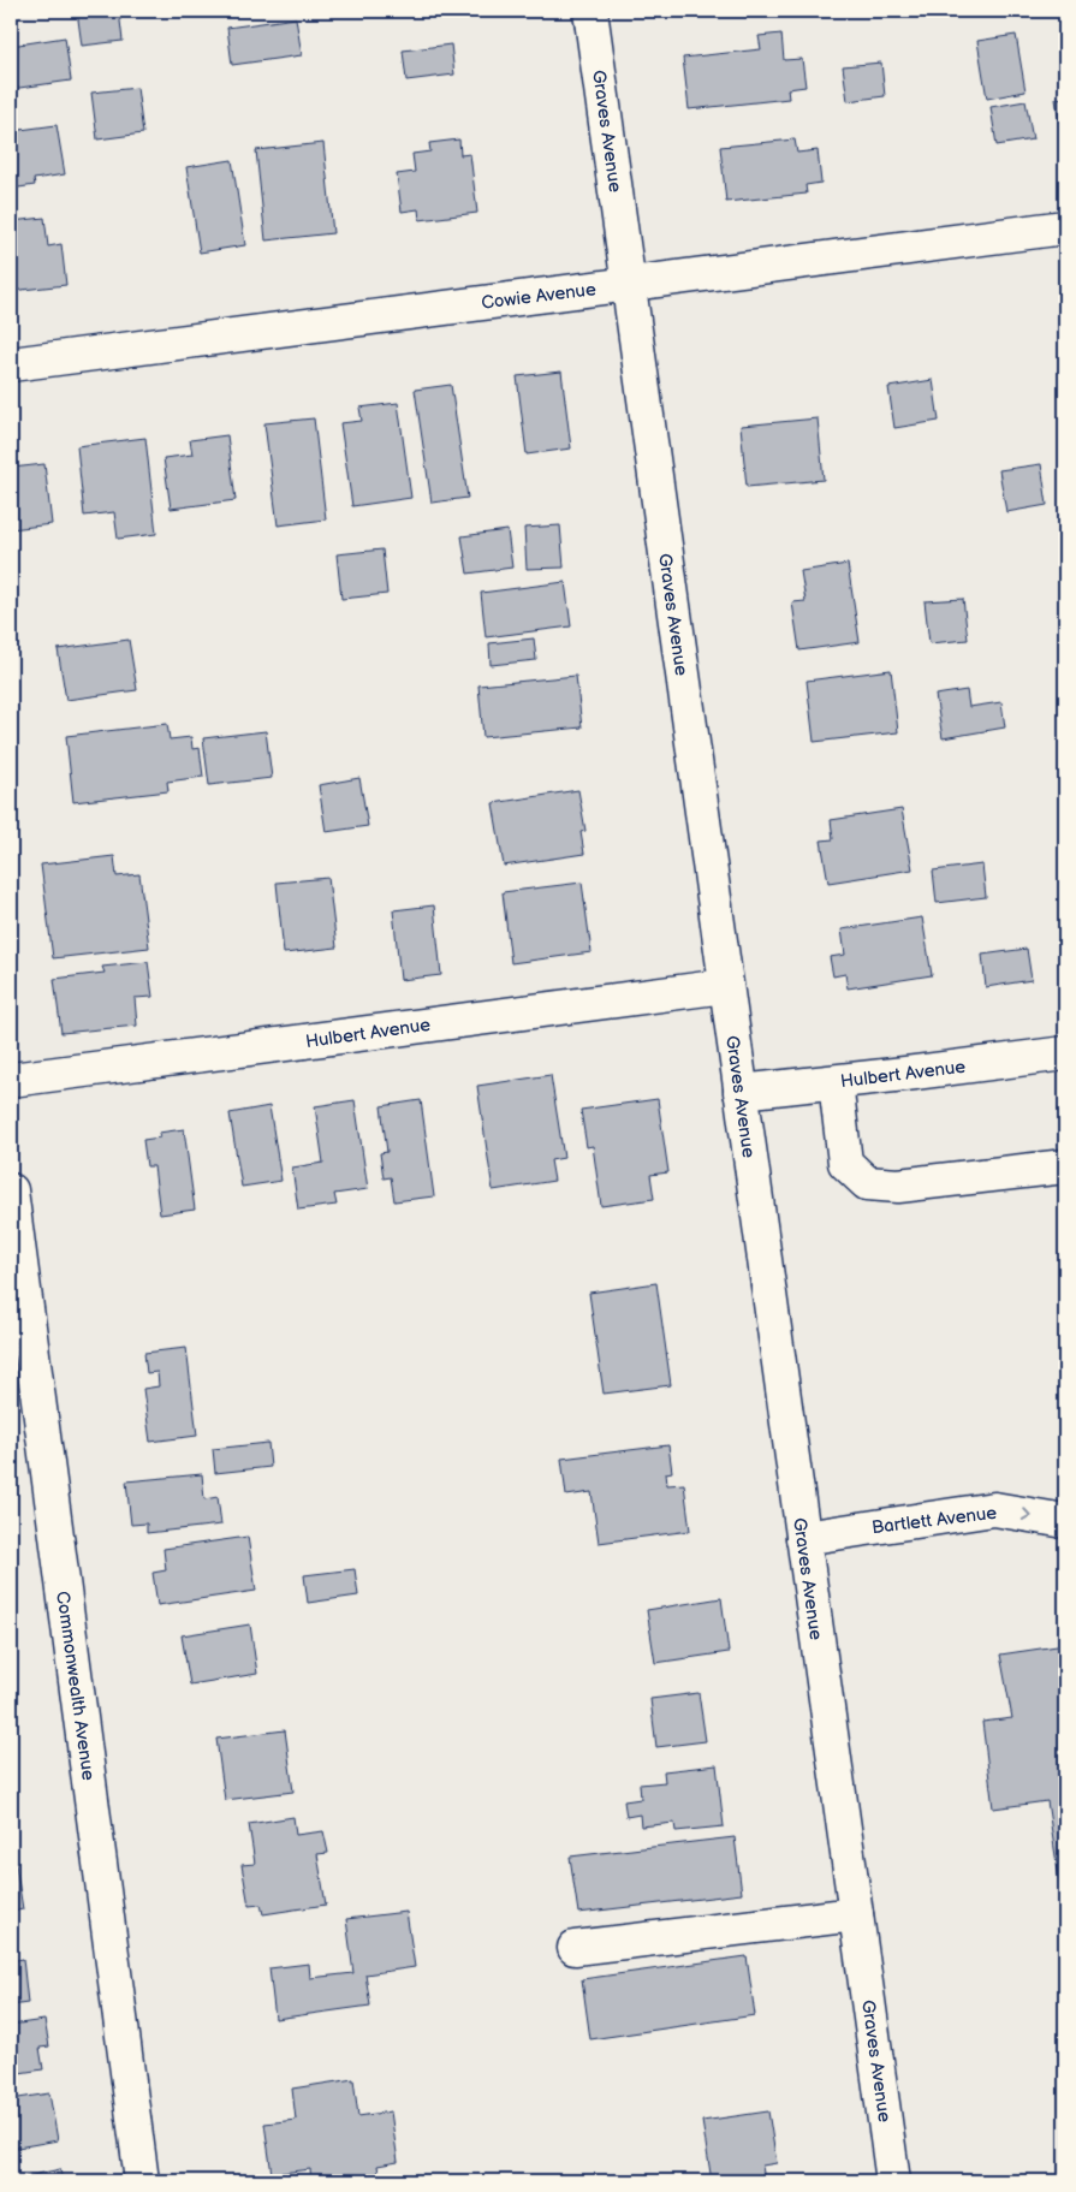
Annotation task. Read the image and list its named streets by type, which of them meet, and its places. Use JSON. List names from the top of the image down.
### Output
{
  "streets": {
    "street": [
      "Graves Avenue",
      "Cowie Avenue",
      "Hulbert Avenue",
      "Bartlett Avenue",
      "Commonwealth Avenue"
    ]
  },
  "crossings": [
    ["Graves Avenue", "Cowie Avenue"],
    ["Graves Avenue", "Hulbert Avenue"],
    ["Graves Avenue", "Bartlett Avenue"]
  ],
  "one_way": ["Bartlett Avenue"]
}
